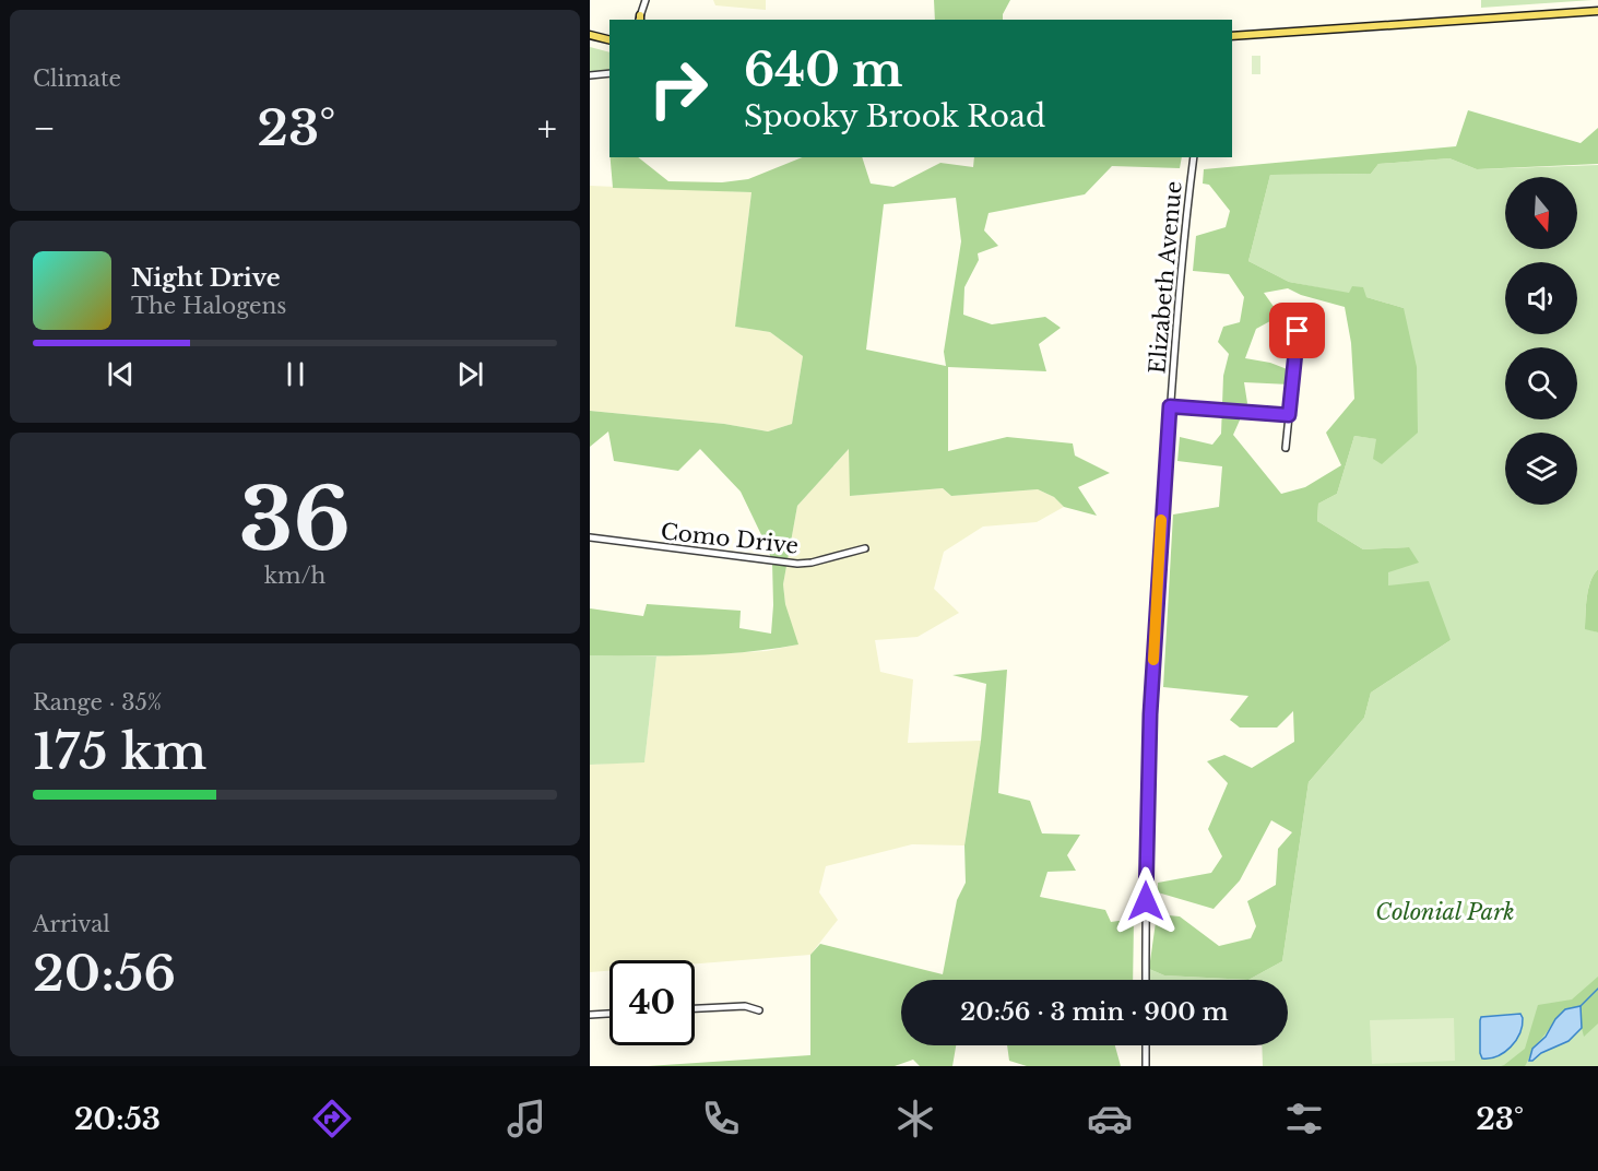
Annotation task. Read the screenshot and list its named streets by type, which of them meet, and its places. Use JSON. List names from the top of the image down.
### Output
{
  "streets": {
    "street": ["Elizabeth Avenue", "Como Drive"]
  },
  "parks": ["Colonial Park"],
  "north": "bottom",
  "page": {
    "tile": [
      "Climate",
      ["36", "km/h"],
      ["Range · 35%", "175 km"],
      ["Arrival", "20:56"]
    ],
    "turn": ["640 m", "Spooky Brook Road"],
    "heat": ["−", "23°", "+"],
    "song": ["Night Drive", "The Halogens"],
    "limit": "40",
    "trip": "20:56 · 3 min · 900 m",
    "tabs": ["20:53", "23°"]
  }
}
